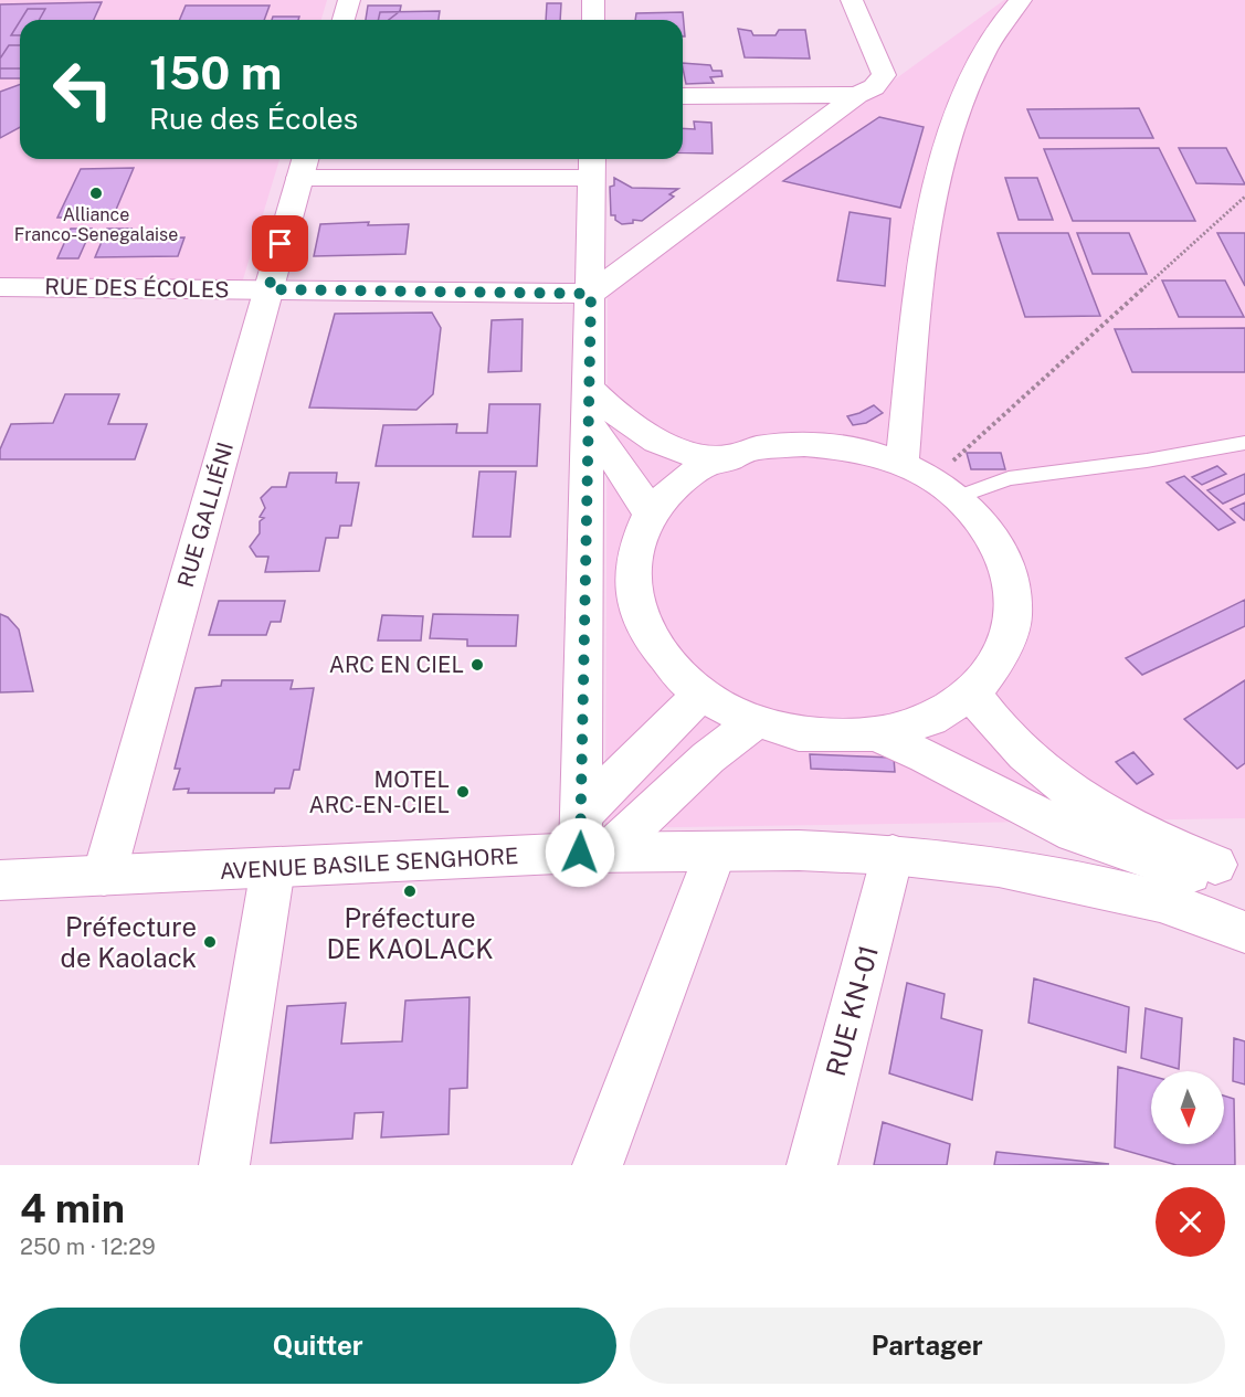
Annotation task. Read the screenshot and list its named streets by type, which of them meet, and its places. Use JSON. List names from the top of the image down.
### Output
{
  "streets": {
    "main road": [
      "RUE DES ÉCOLES",
      "RUE GALLIÉNI",
      "AVENUE BASILE SENGHORE",
      "RUE KN-01"
    ]
  },
  "crossings": [
    ["RUE DES ÉCOLES", "RUE GALLIÉNI"],
    ["RUE GALLIÉNI", "AVENUE BASILE SENGHORE"],
    ["AVENUE BASILE SENGHORE", "RUE KN-01"]
  ],
  "places": [
    "Alliance Franco-Senegalaise",
    "ARC EN CIEL",
    "MOTEL ARC-EN-CIEL",
    "Préfecture DE KAOLACK",
    "Préfecture de Kaolack"
  ],
  "north": "bottom",
  "page": {
    "turn": ["150 m", "Rue des Écoles"],
    "heading": ["4 min", "250 m · 12:29"],
    "buttons": ["Quitter", "Partager"]
  }
}
